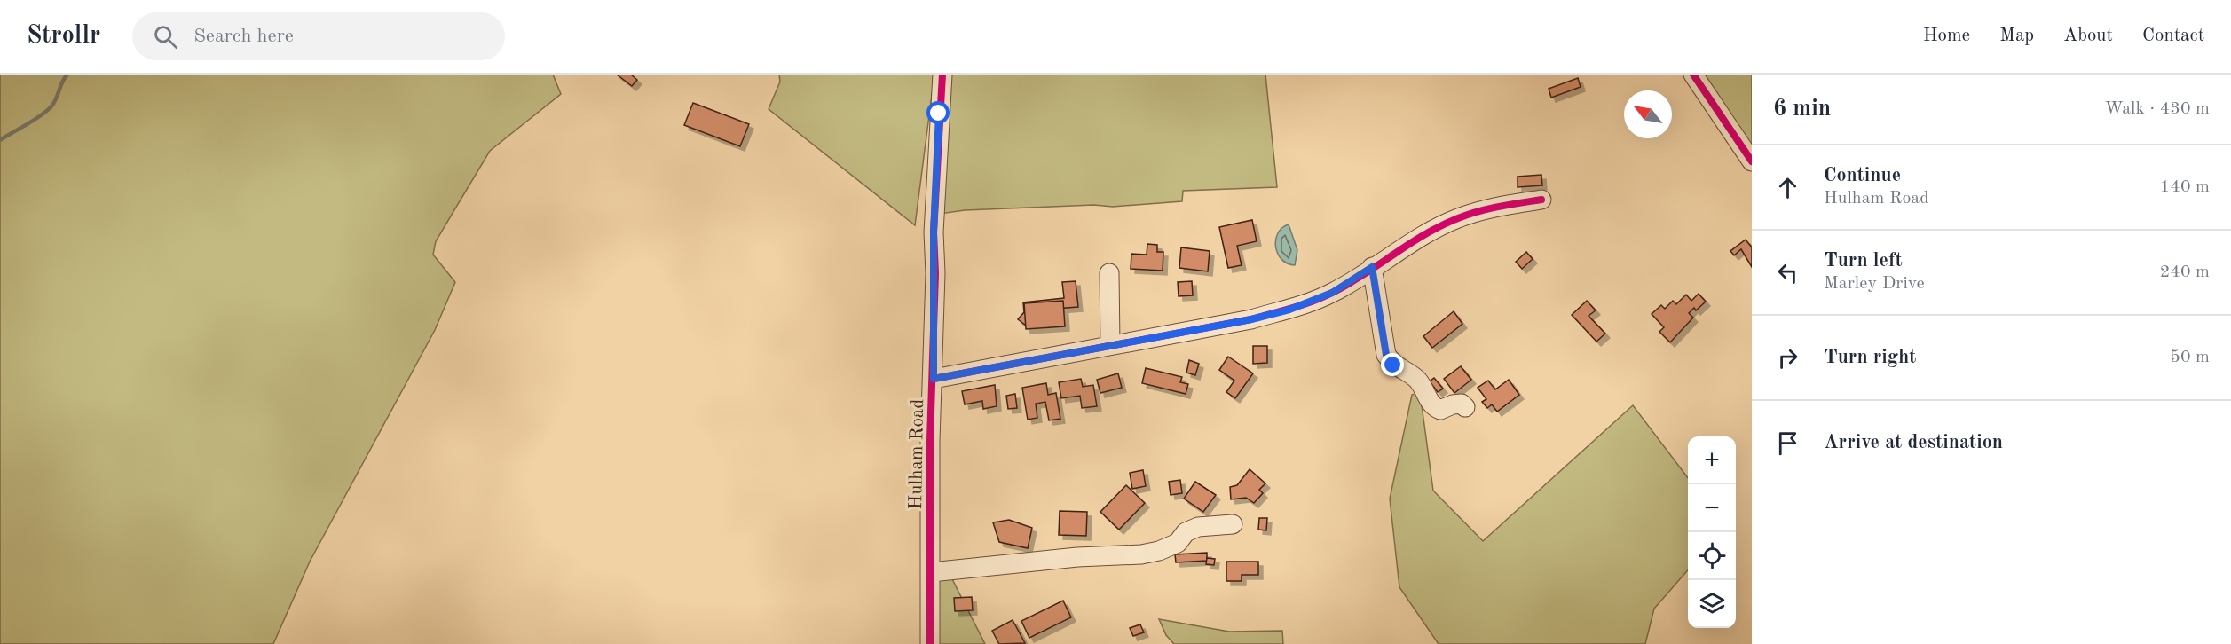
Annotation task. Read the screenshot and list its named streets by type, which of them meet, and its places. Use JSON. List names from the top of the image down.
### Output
{
  "streets": {
    "street": ["Hulham Road"]
  },
  "north": "top left",
  "page": {
    "header": "Strollr",
    "search": "Search here",
    "nav": [
      "Home",
      "Map",
      "About",
      "Contact"
    ],
    "heading": ["6 min", "Walk · 430 m"],
    "list": [
      ["Continue", "Hulham Road", "140 m"],
      ["Turn left", "Marley Drive", "240 m"],
      ["Turn right", "50 m"],
      "Arrive at destination"
    ],
    "map_buttons": ["+", "−"]
  }
}
